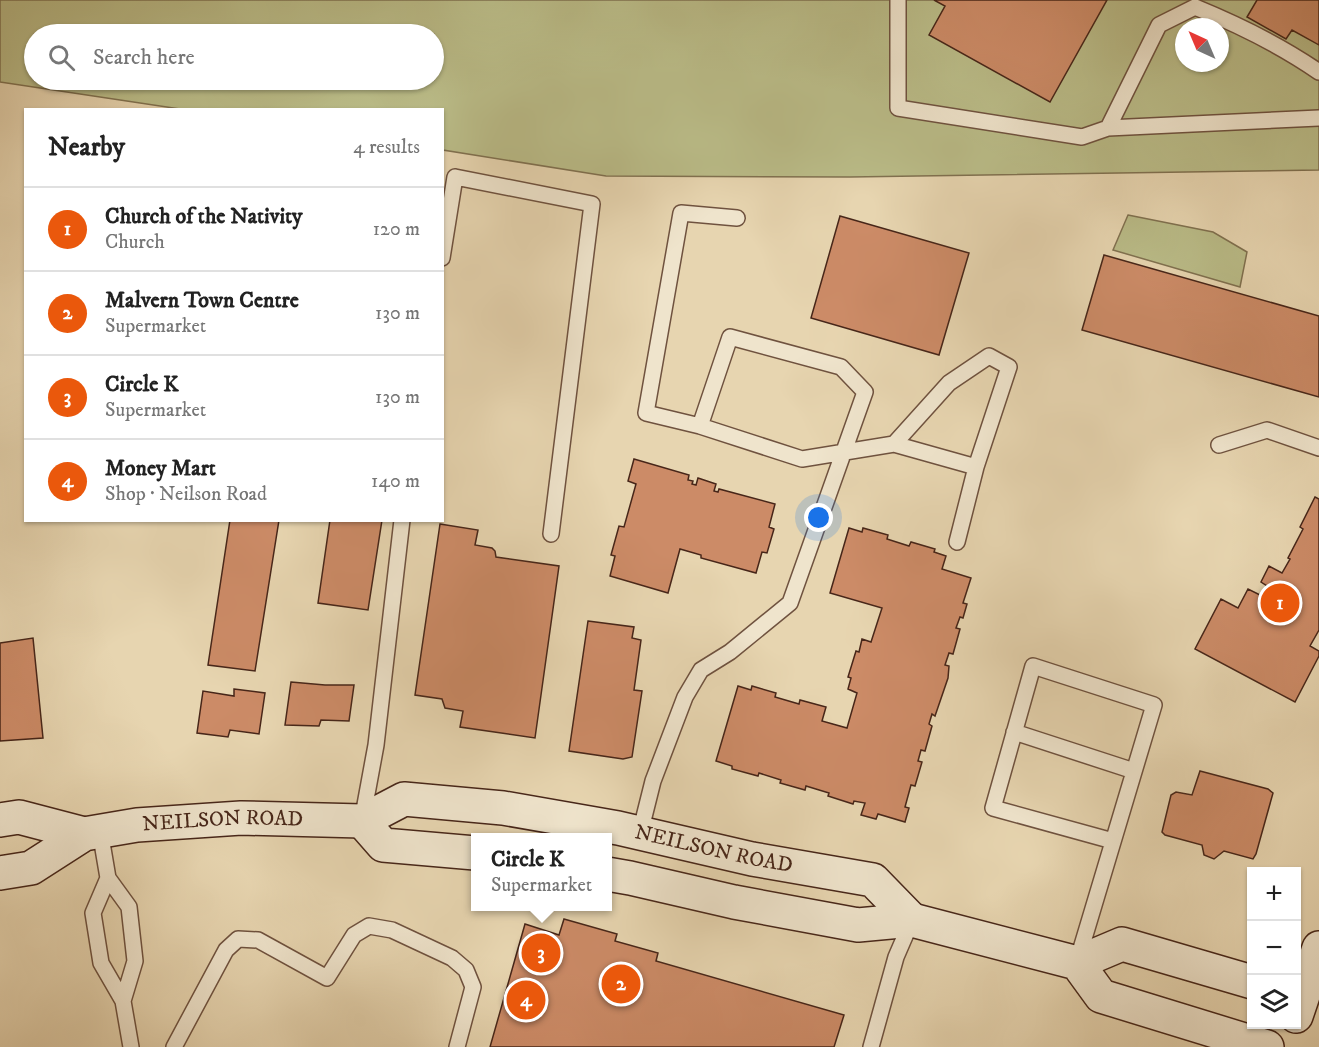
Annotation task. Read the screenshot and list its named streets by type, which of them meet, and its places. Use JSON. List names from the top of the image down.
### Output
{
  "streets": {
    "main road": ["NEILSON ROAD"]
  },
  "north": "top left",
  "page": {
    "search": "Search here",
    "heading": ["Nearby", "4 results"],
    "list": [
      {
        "mark": "1",
        "name": "Church of the Nativity",
        "note": "Church",
        "value": "120 m"
      },
      {
        "mark": "2",
        "name": "Malvern Town Centre",
        "note": "Supermarket",
        "value": "130 m"
      },
      {
        "mark": "3",
        "name": "Circle K",
        "note": "Supermarket",
        "value": "130 m"
      },
      {
        "mark": "4",
        "name": "Money Mart",
        "note": "Shop · Neilson Road",
        "value": "140 m"
      }
    ],
    "pins": [
      "1",
      "3",
      "2",
      "4"
    ],
    "popup": ["Circle K", "Supermarket"],
    "map_buttons": ["+", "−"]
  }
}
